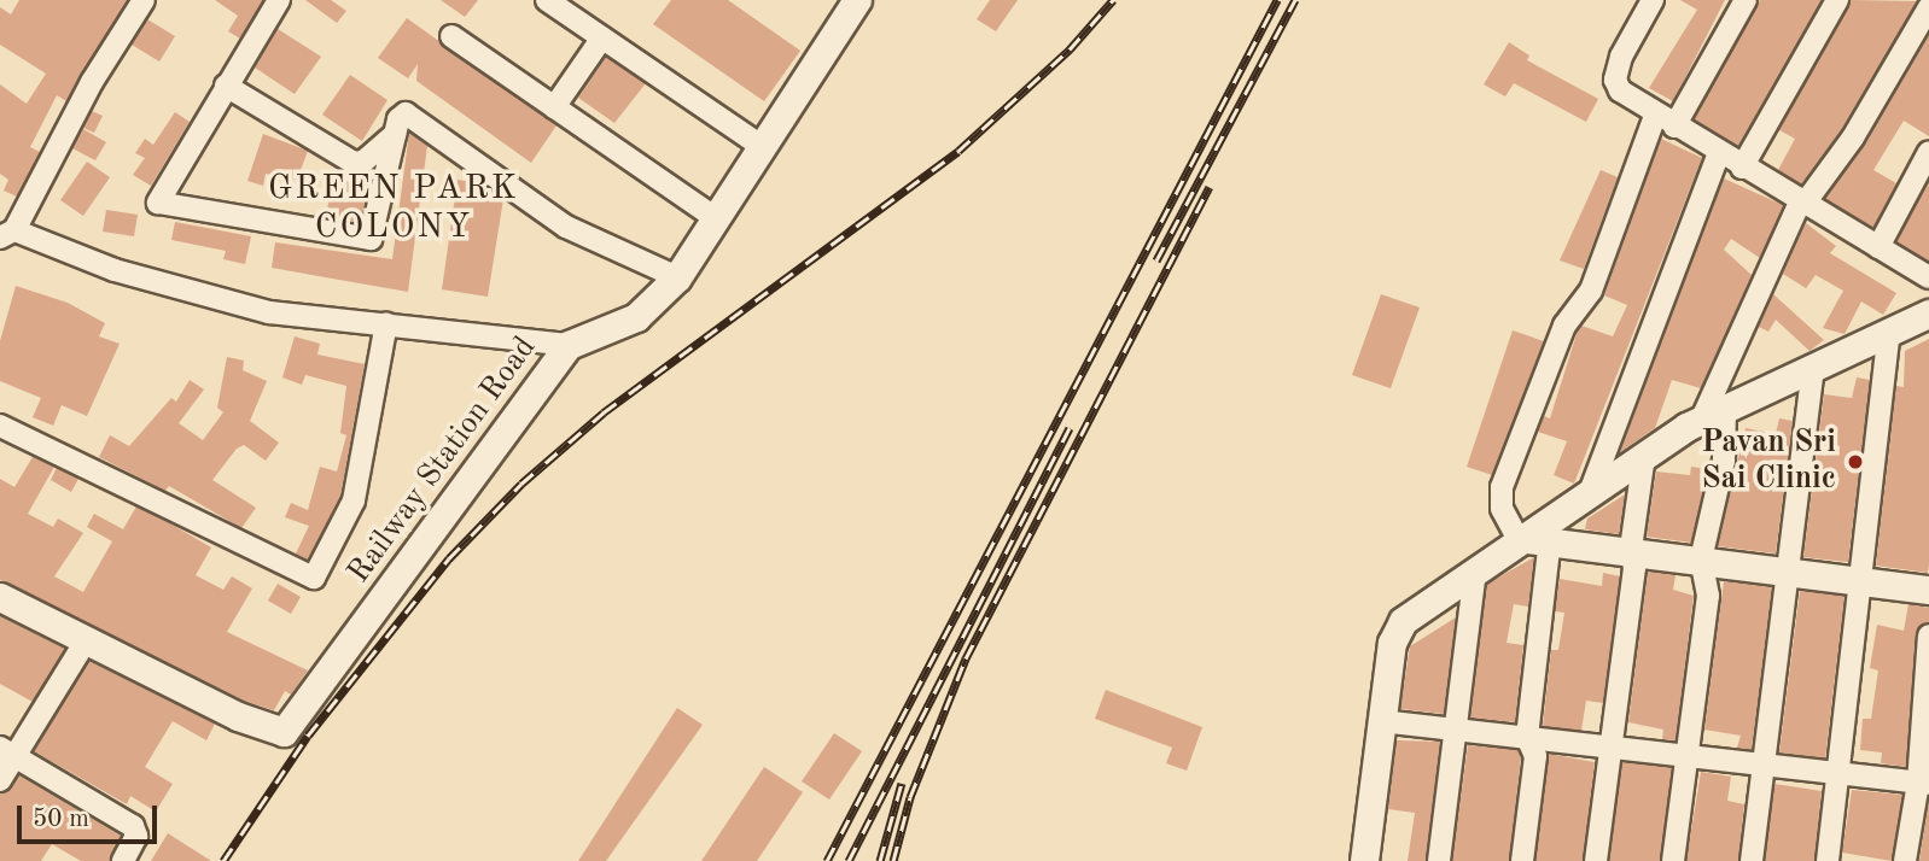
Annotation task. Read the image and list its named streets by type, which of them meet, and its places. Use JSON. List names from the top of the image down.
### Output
{
  "streets": {
    "street": ["Railway Station Road"]
  },
  "districts": ["GREEN PARK COLONY"],
  "places": ["Pavan Sri Sai Clinic"],
  "scale_bar": "50 m"
}
